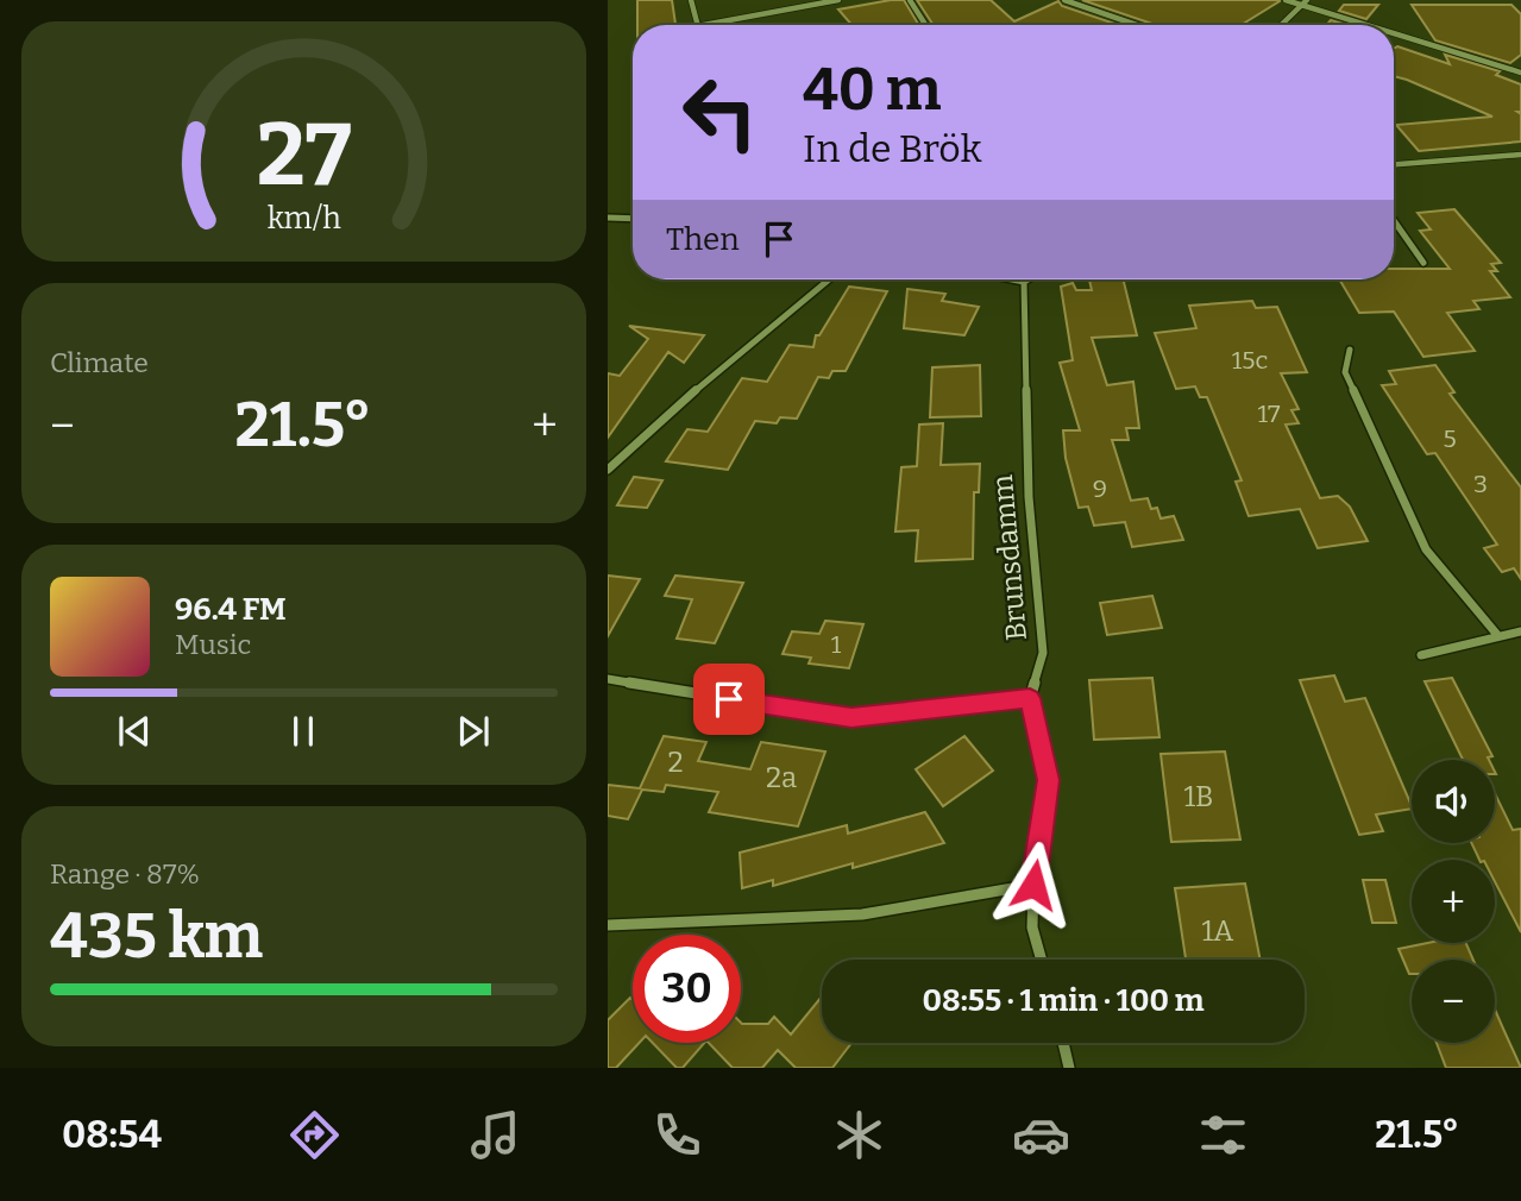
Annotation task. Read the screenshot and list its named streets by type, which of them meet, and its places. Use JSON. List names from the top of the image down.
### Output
{
  "streets": {
    "street": ["Brunsdamm"]
  },
  "house_numbers": [
    "15c",
    "17",
    "5",
    "3",
    "9",
    "1",
    "2",
    "2a",
    "1B",
    "1A"
  ],
  "page": {
    "turn": ["40 m", "In de Brök"],
    "then": "Then",
    "tile": [
      "Climate",
      ["Range · 87%", "435 km"]
    ],
    "heat": ["−", "21.5°", "+"],
    "song": ["96.4 FM", "Music"],
    "map_buttons": ["+", "−"],
    "limit": "30",
    "trip": "08:55 · 1 min · 100 m",
    "tabs": ["08:54", "21.5°"],
    "gauge": ["27", "km/h"]
  }
}
